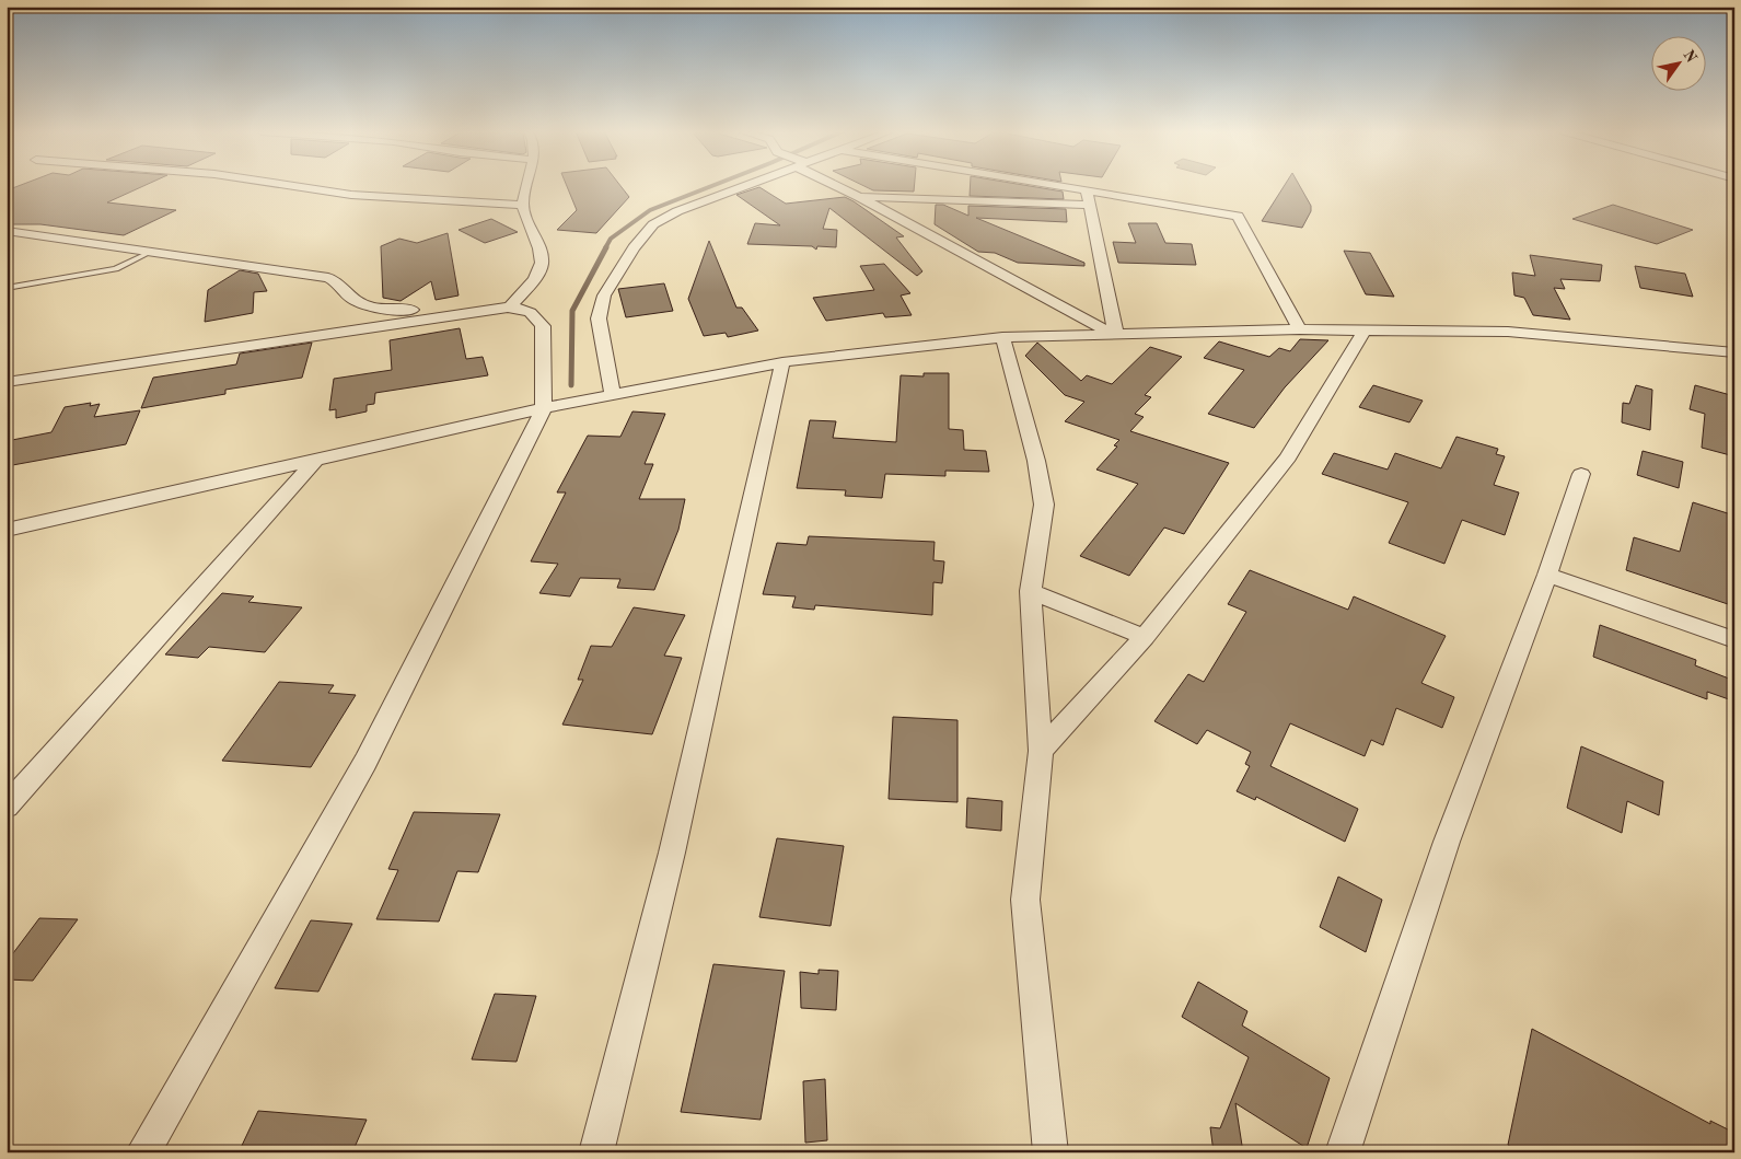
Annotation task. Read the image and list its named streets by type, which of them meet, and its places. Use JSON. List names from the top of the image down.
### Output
{
  "north": "top right"
}
